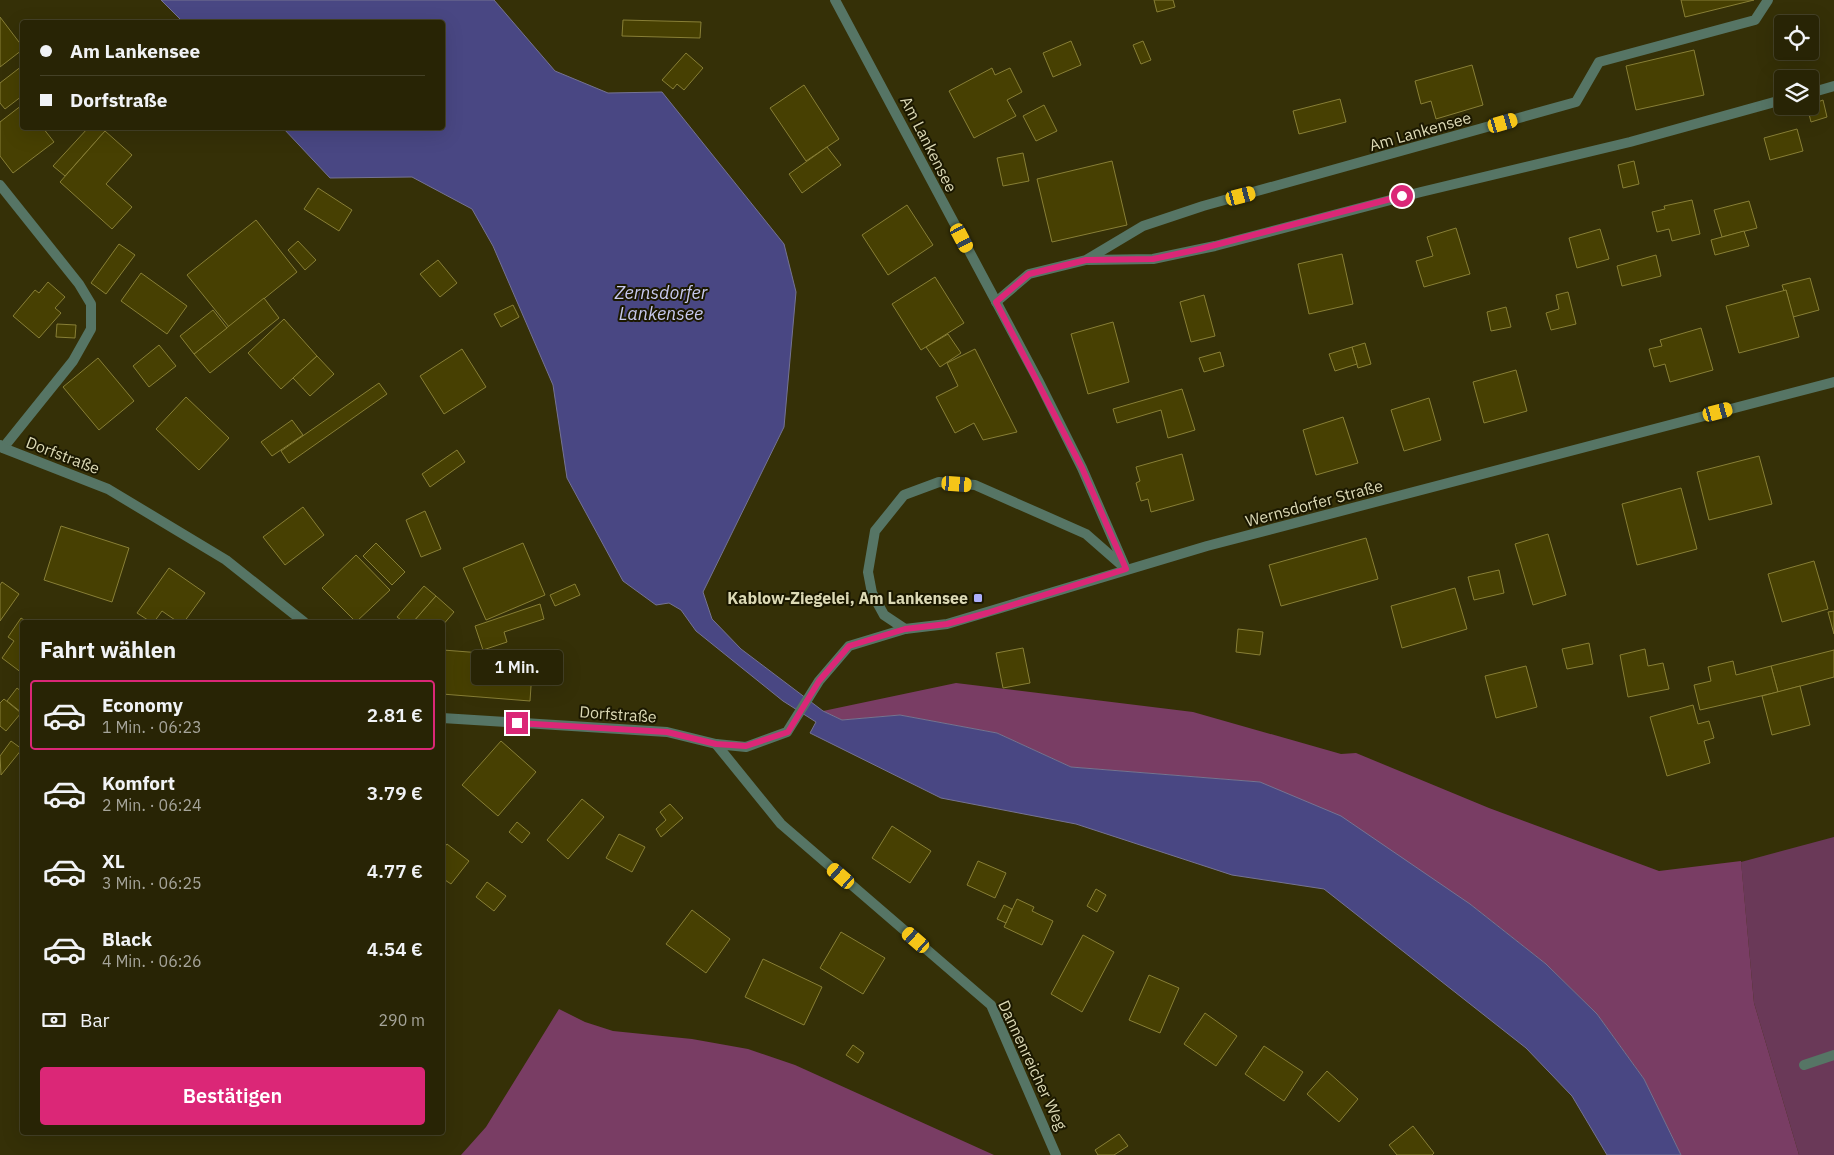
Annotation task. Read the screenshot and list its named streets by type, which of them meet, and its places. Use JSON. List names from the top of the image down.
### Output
{
  "streets": {
    "street": [
      "Am Lankensee",
      "Dorfstraße",
      "Wernsdorfer Straße",
      "Dannenreicher Weg"
    ]
  },
  "crossings": [
    ["Am Lankensee", "Wernsdorfer Straße"],
    ["Dorfstraße", "Wernsdorfer Straße"],
    ["Dorfstraße", "Dannenreicher Weg"]
  ],
  "water": ["Zernsdorfer Lankensee"],
  "places": {
    "transit": ["Kablow-Ziegelei, Am Lankensee"]
  },
  "page": {
    "banner": ["Am Lankensee", "Dorfstraße"],
    "heading": "Fahrt wählen",
    "bubble": "1 Min.",
    "list": [
      {
        "name": "Economy",
        "note": "1 Min. · 06:23",
        "value": "2.81 €"
      },
      {
        "name": "Komfort",
        "note": "2 Min. · 06:24",
        "value": "3.79 €"
      },
      {
        "name": "XL",
        "note": "3 Min. · 06:25",
        "value": "4.77 €"
      },
      {
        "name": "Black",
        "note": "4 Min. · 06:26",
        "value": "4.54 €"
      }
    ],
    "pay": ["Bar", "290 m"],
    "buttons": "Bestätigen"
  }
}
